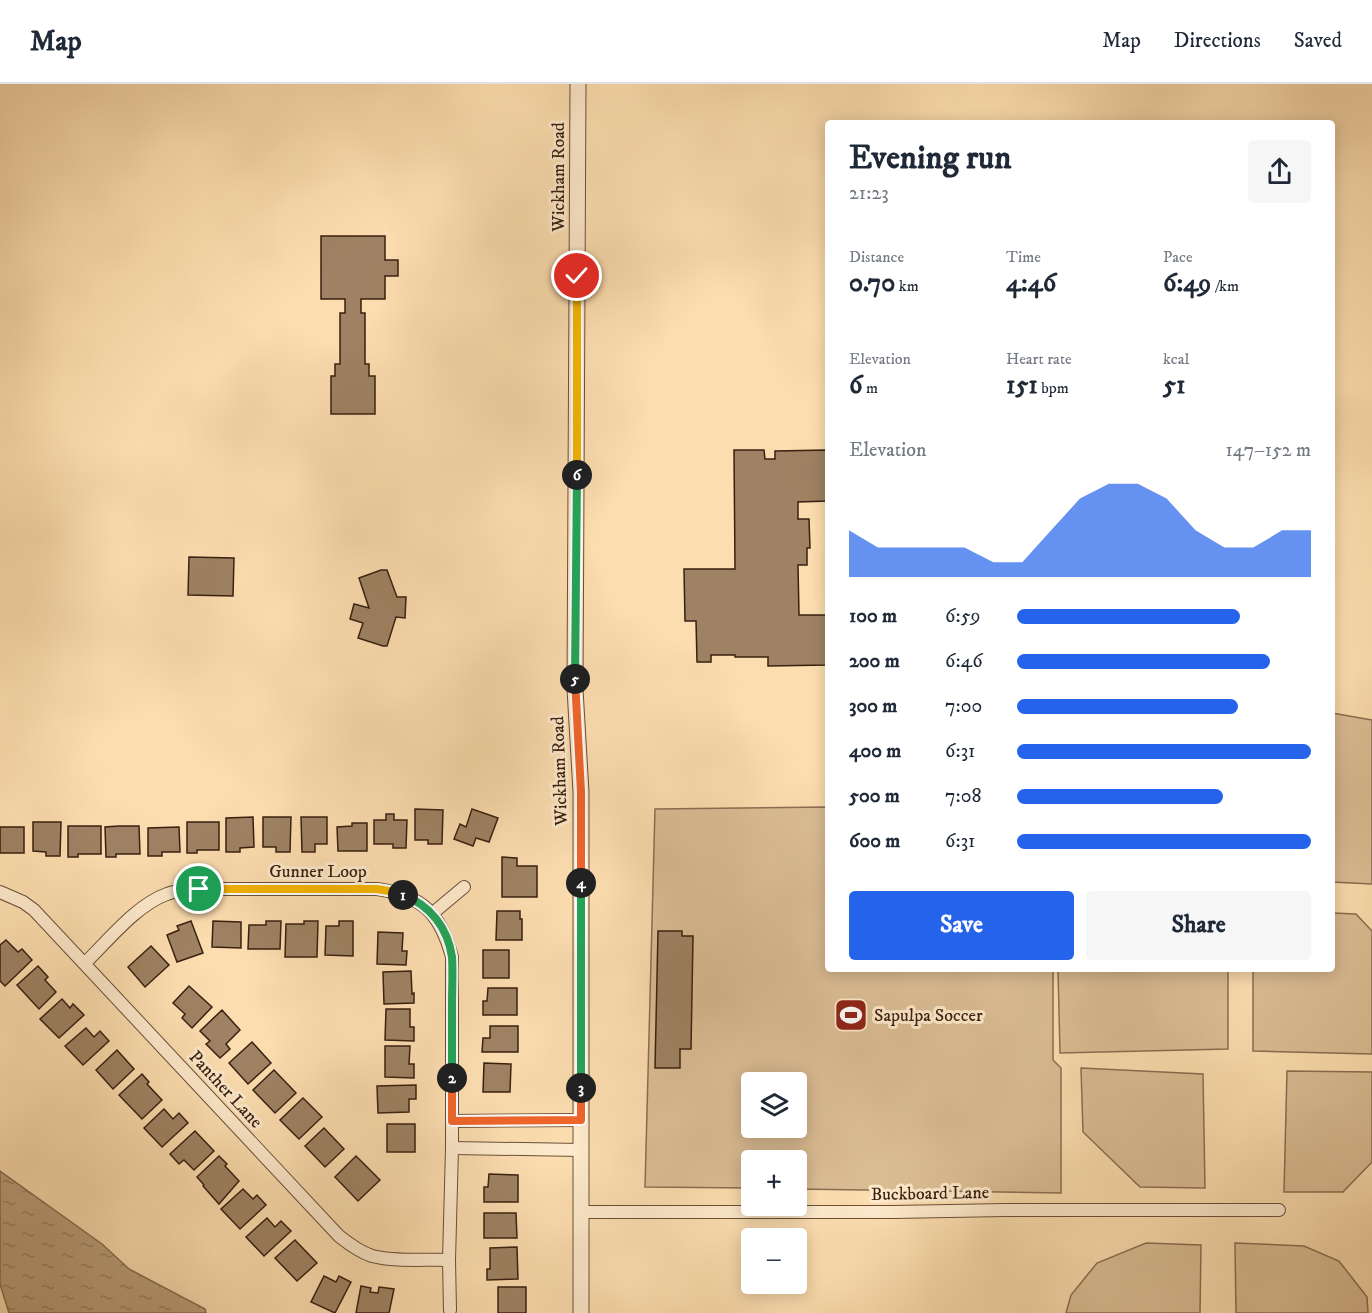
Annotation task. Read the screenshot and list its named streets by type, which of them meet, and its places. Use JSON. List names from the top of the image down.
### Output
{
  "streets": {
    "street": [
      "Wickham Road",
      "Gunner Loop",
      "Panther Lane",
      "Buckboard Lane"
    ]
  },
  "crossings": [
    ["Wickham Road", "Buckboard Lane"],
    ["Gunner Loop", "Panther Lane"]
  ],
  "places": {
    "sports": ["Sapulpa Soccer"]
  },
  "page": {
    "header": "Map",
    "nav": ["Map", "Directions", "Saved"],
    "heading": ["Evening run", "21:23"],
    "stats": [
      ["Distance", "0.70 km"],
      ["Time", "4:46"],
      ["Pace", "6:49 /km"],
      ["Elevation", "6 m"],
      ["Heart rate", "151 bpm"],
      ["kcal", "51"]
    ],
    "chart": ["Elevation", "147–152 m"],
    "pins": [
      "6",
      "5",
      "4",
      "1",
      "2",
      "3"
    ],
    "list": [
      {
        "name": "100 m",
        "note": "6:59"
      },
      {
        "name": "200 m",
        "note": "6:46"
      },
      {
        "name": "300 m",
        "note": "7:00"
      },
      {
        "name": "400 m",
        "note": "6:31"
      },
      {
        "name": "500 m",
        "note": "7:08"
      },
      {
        "name": "600 m",
        "note": "6:31"
      }
    ],
    "buttons": ["Save", "Share"],
    "map_buttons": ["+", "−"]
  }
}
